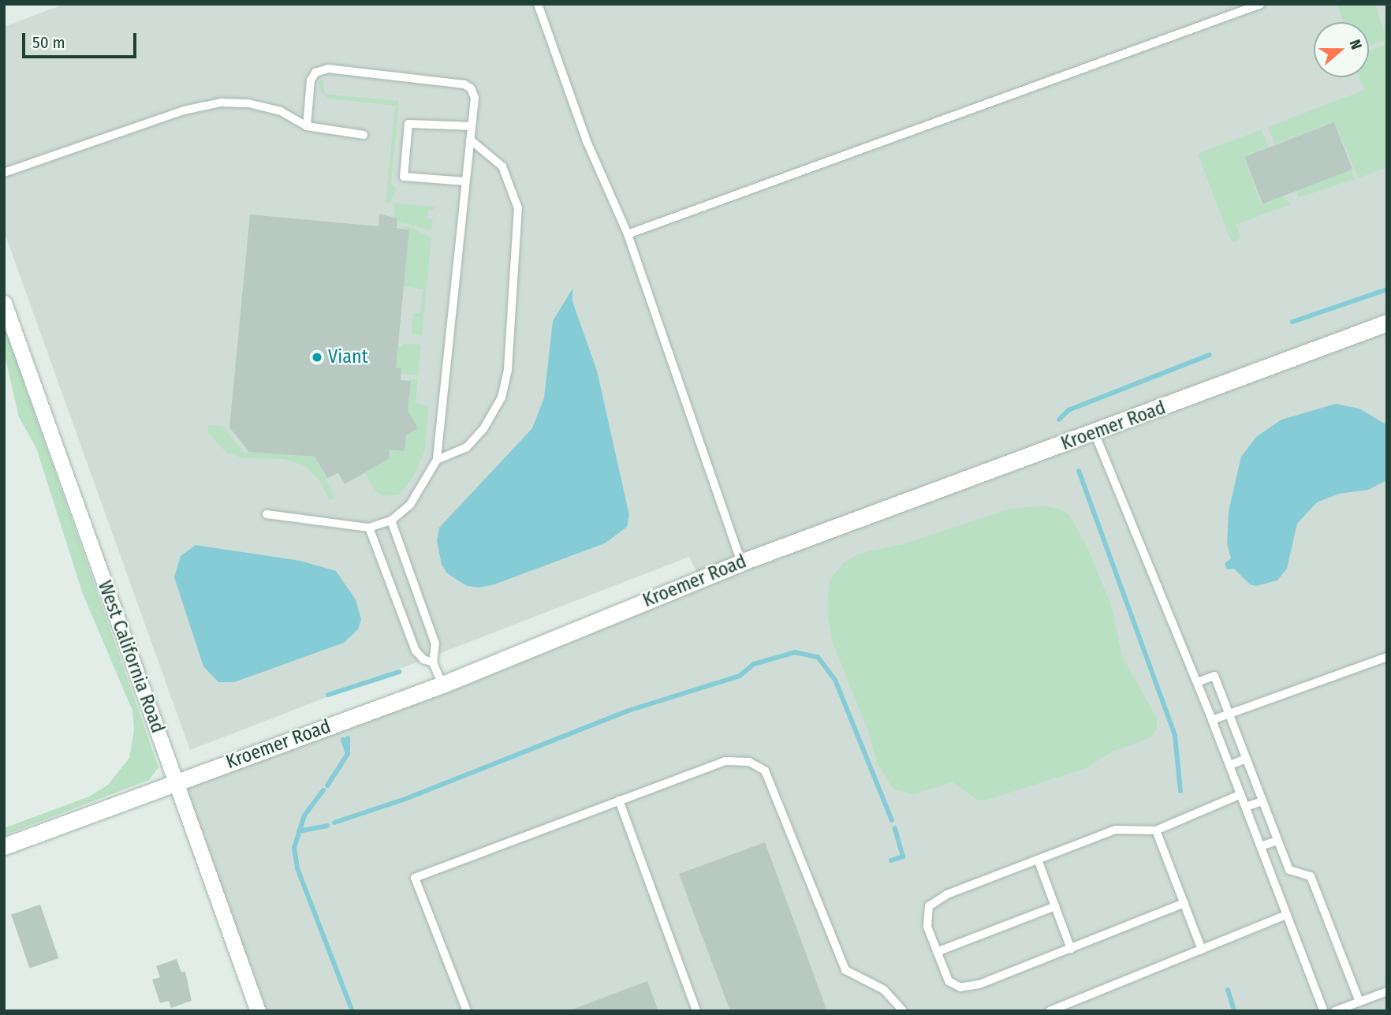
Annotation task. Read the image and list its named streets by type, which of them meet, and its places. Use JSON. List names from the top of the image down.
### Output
{
  "streets": {
    "street": ["Kroemer Road", "West California Road"]
  },
  "crossings": [
    ["Kroemer Road", "West California Road"]
  ],
  "places": ["Viant"],
  "scale_bar": "50 m",
  "north": "right"
}
